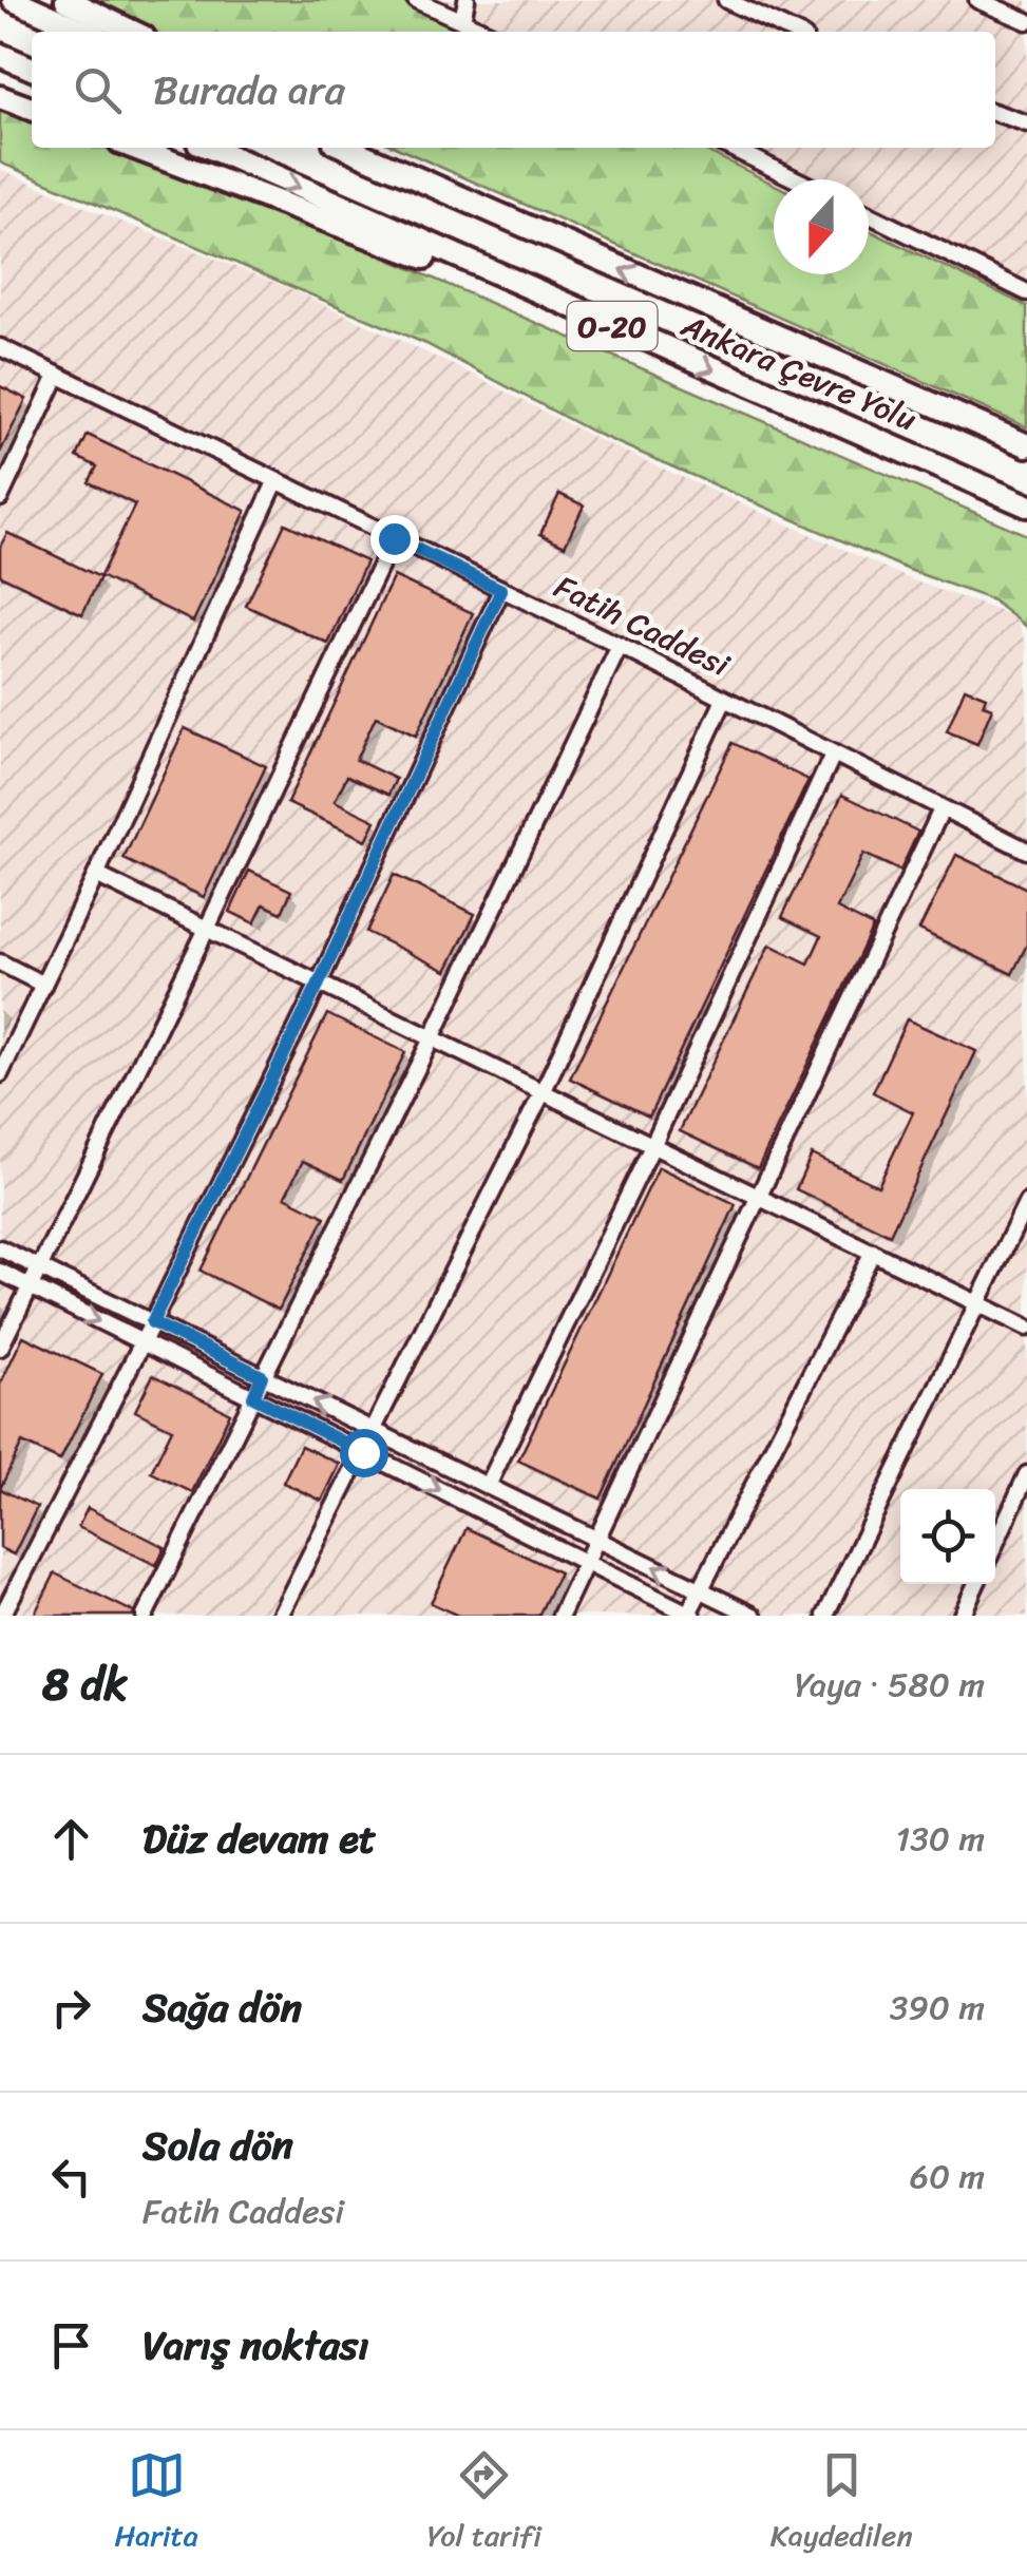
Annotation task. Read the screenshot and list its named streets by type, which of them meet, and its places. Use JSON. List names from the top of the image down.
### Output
{
  "streets": {
    "highway": ["O-20", "Ankara Çevre Yolu"],
    "street": ["Fatih Caddesi"]
  },
  "north": "bottom",
  "page": {
    "search": "Burada ara",
    "heading": ["8 dk", "Yaya · 580 m"],
    "list": [
      ["Düz devam et", "130 m"],
      ["Sağa dön", "390 m"],
      ["Sola dön", "Fatih Caddesi", "60 m"],
      "Varış noktası"
    ],
    "nav": ["Harita", "Yol tarifi", "Kaydedilen"]
  }
}
